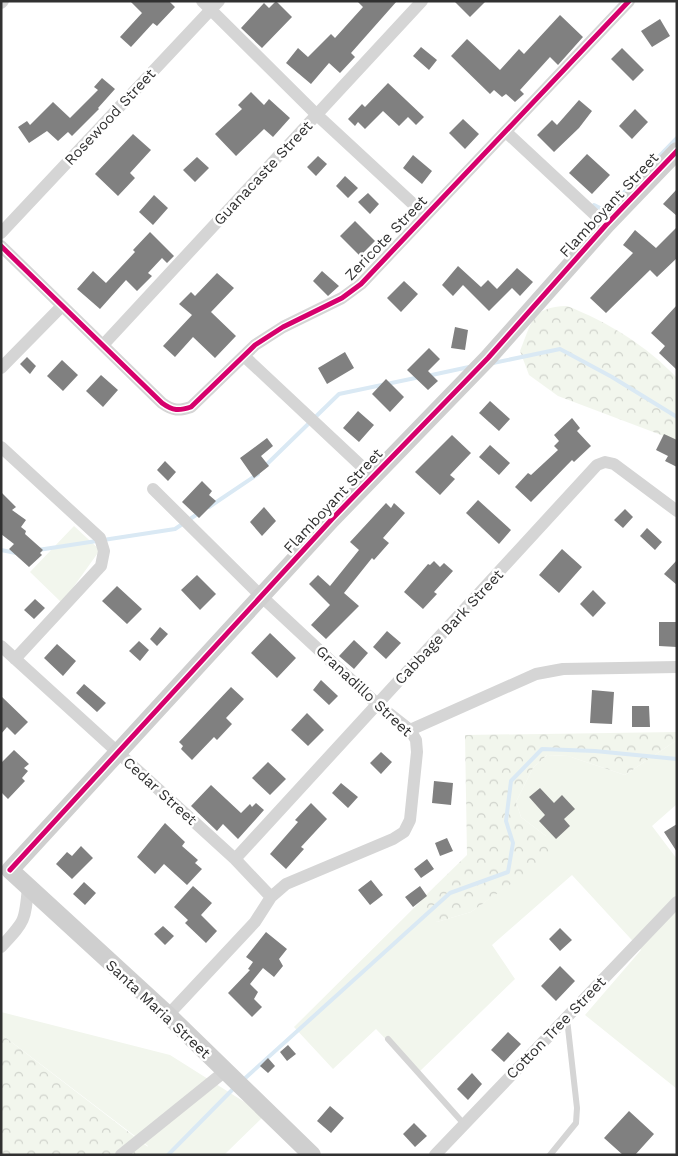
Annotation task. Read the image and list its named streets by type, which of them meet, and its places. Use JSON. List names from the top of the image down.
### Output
{
  "streets": {
    "street": [
      "Rosewood Street",
      "Guanacaste Street",
      "Flamboyant Street",
      "Zericote Street",
      "Cabbage Bark Street",
      "Granadillo Street",
      "Cedar Street",
      "Santa Maria Street",
      "Cotton Tree Street"
    ]
  },
  "crossings": [
    ["Guanacaste Street", "Zericote Street"],
    ["Flamboyant Street", "Granadillo Street"],
    ["Flamboyant Street", "Cedar Street"],
    ["Flamboyant Street", "Santa Maria Street"],
    ["Cabbage Bark Street", "Granadillo Street"],
    ["Cabbage Bark Street", "Cedar Street"],
    ["Granadillo Street", "Cedar Street"],
    ["Granadillo Street", "Santa Maria Street"]
  ]
}
